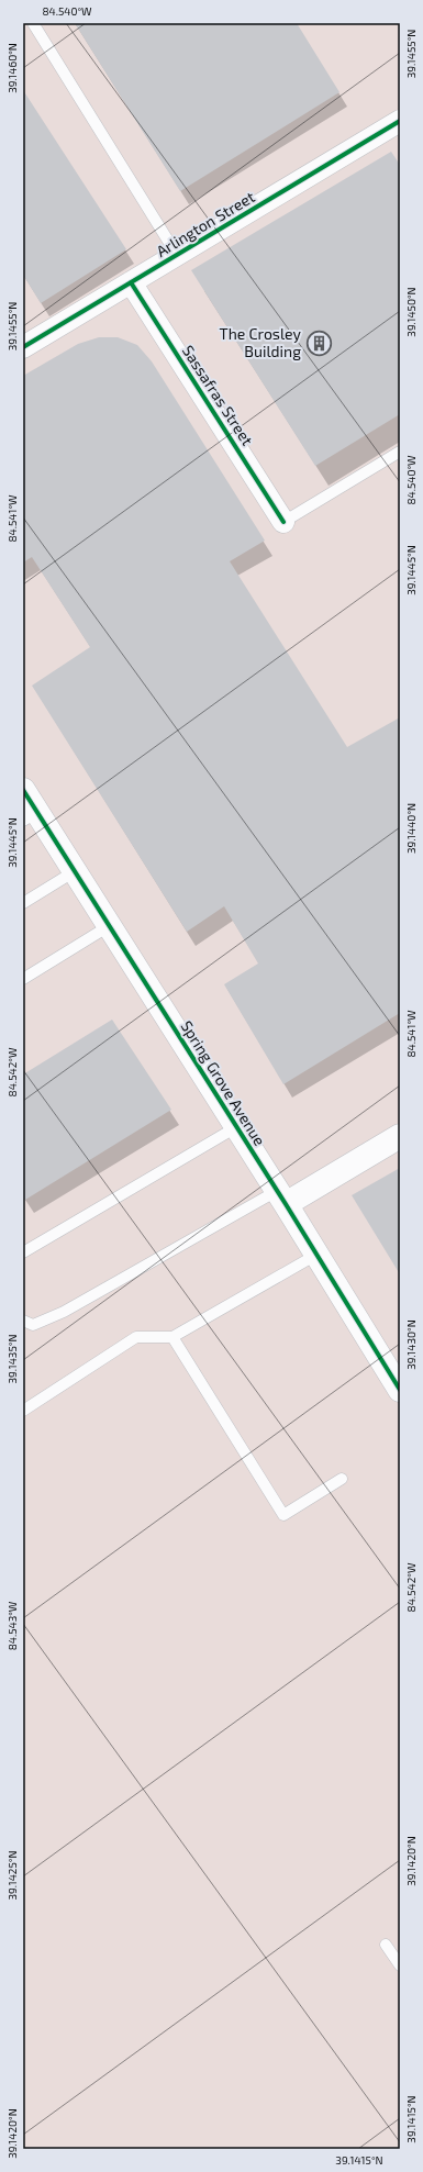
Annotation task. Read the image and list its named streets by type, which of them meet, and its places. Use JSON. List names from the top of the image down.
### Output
{
  "streets": {
    "main road": ["Spring Grove Avenue"],
    "street": ["Arlington Street", "Sassafras Street"]
  },
  "crossings": [
    ["Arlington Street", "Sassafras Street"]
  ],
  "places": {
    "building": ["The Crosley Building"]
  },
  "coordinates": [
    "84.540°W",
    "39.1455°N",
    "39.1460°N",
    "39.1450°N",
    "84.541°W",
    "39.1445°N",
    "39.1440°N",
    "84.542°W",
    "39.1430°N",
    "39.1435°N",
    "84.543°W",
    "39.1420°N",
    "39.1425°N",
    "39.1415°N"
  ]
}
